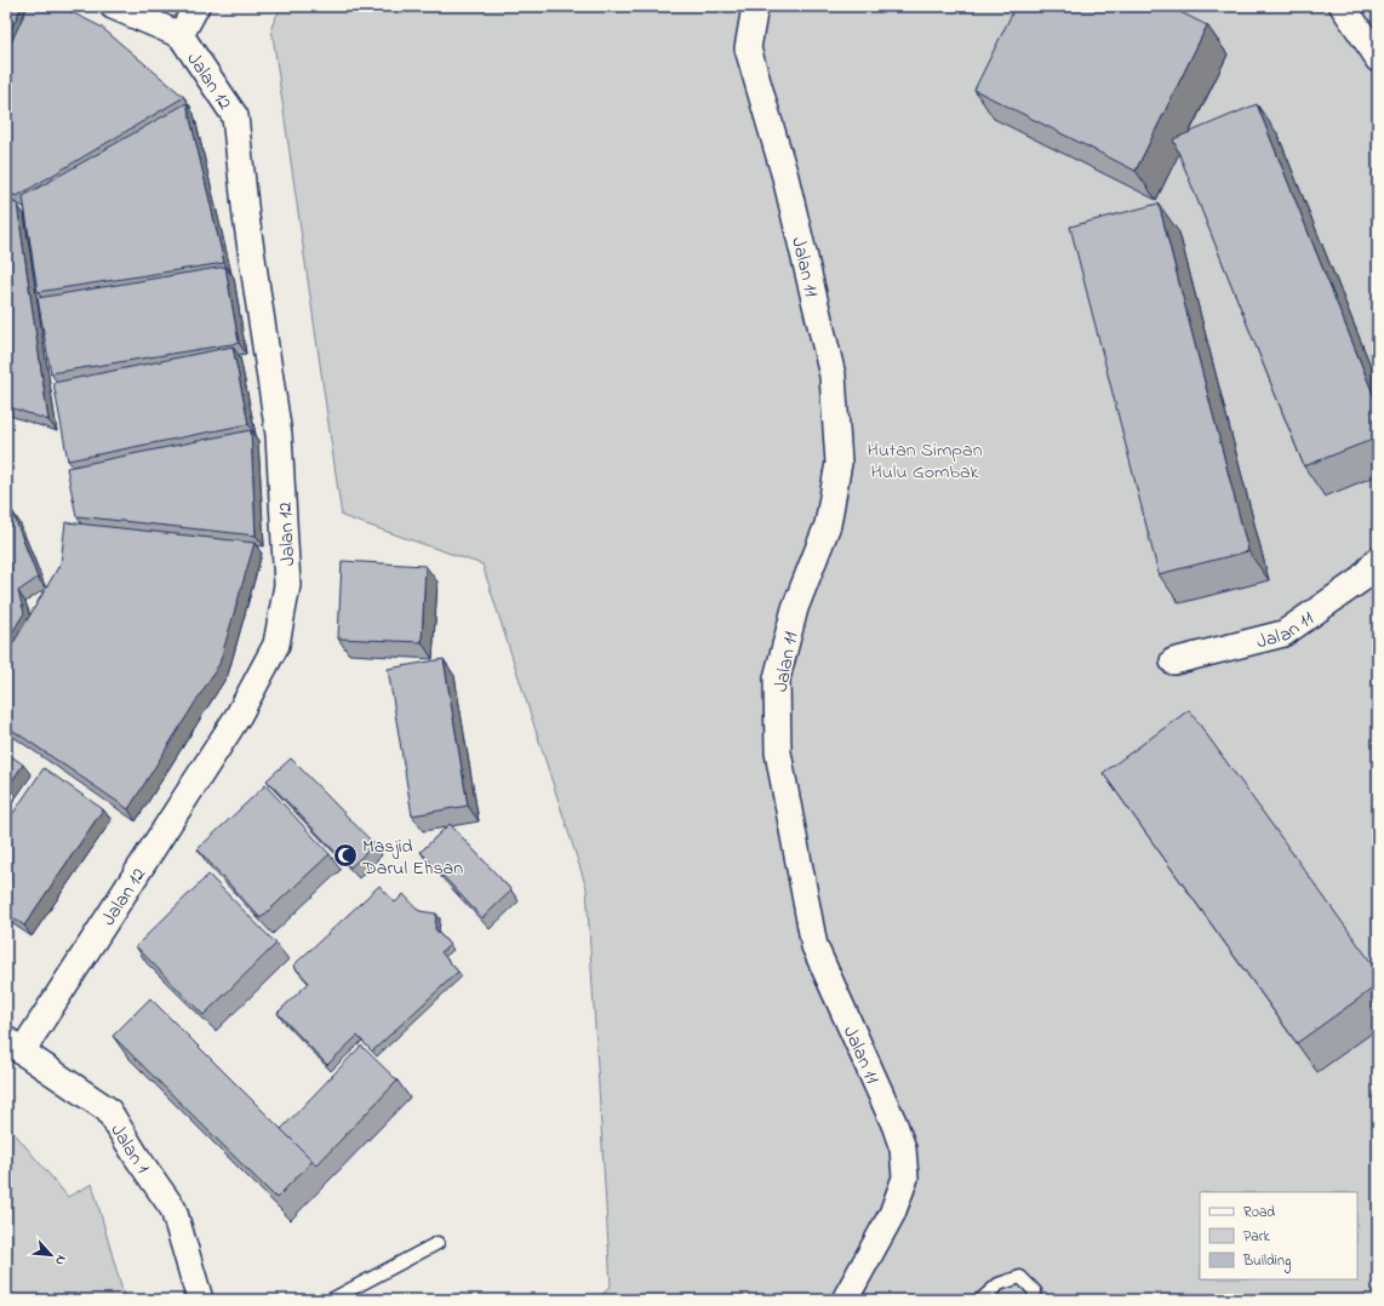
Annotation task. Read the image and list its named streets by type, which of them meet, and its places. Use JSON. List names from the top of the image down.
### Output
{
  "streets": {
    "street": ["Jalan 12", "Jalan 11", "Jalan 1"]
  },
  "crossings": [
    ["Jalan 12", "Jalan 1"]
  ],
  "parks": ["Hutan Simpan Hulu Gombak"],
  "places": {
    "mosque": ["Masjid Darul Ehsan"]
  },
  "legend": ["Road", "Park", "Building"],
  "north": "bottom right"
}
